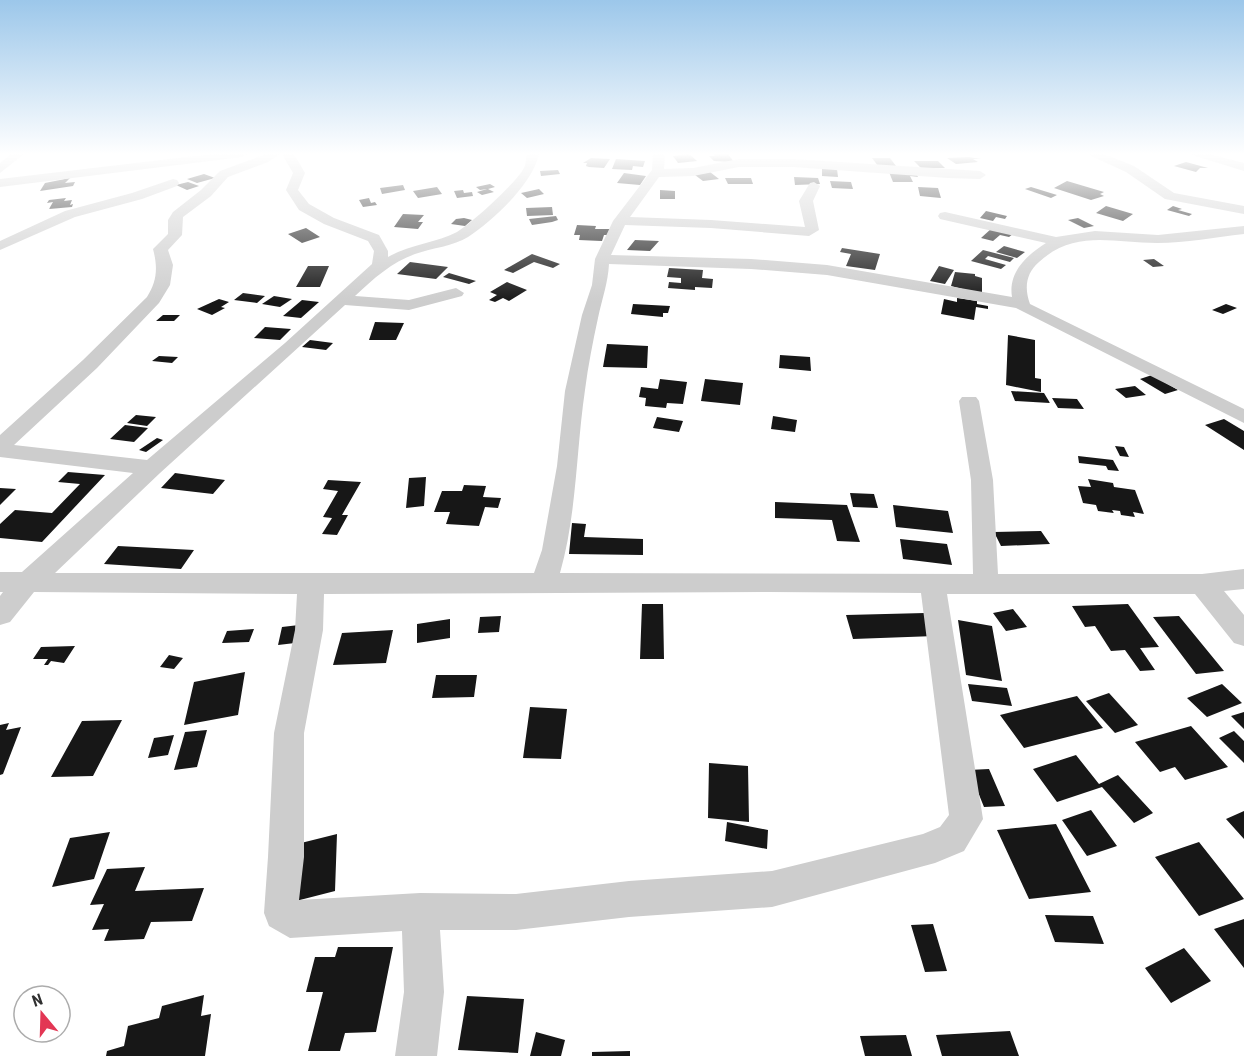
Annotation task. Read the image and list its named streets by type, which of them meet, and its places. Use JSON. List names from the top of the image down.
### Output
{
  "north": "top"
}
